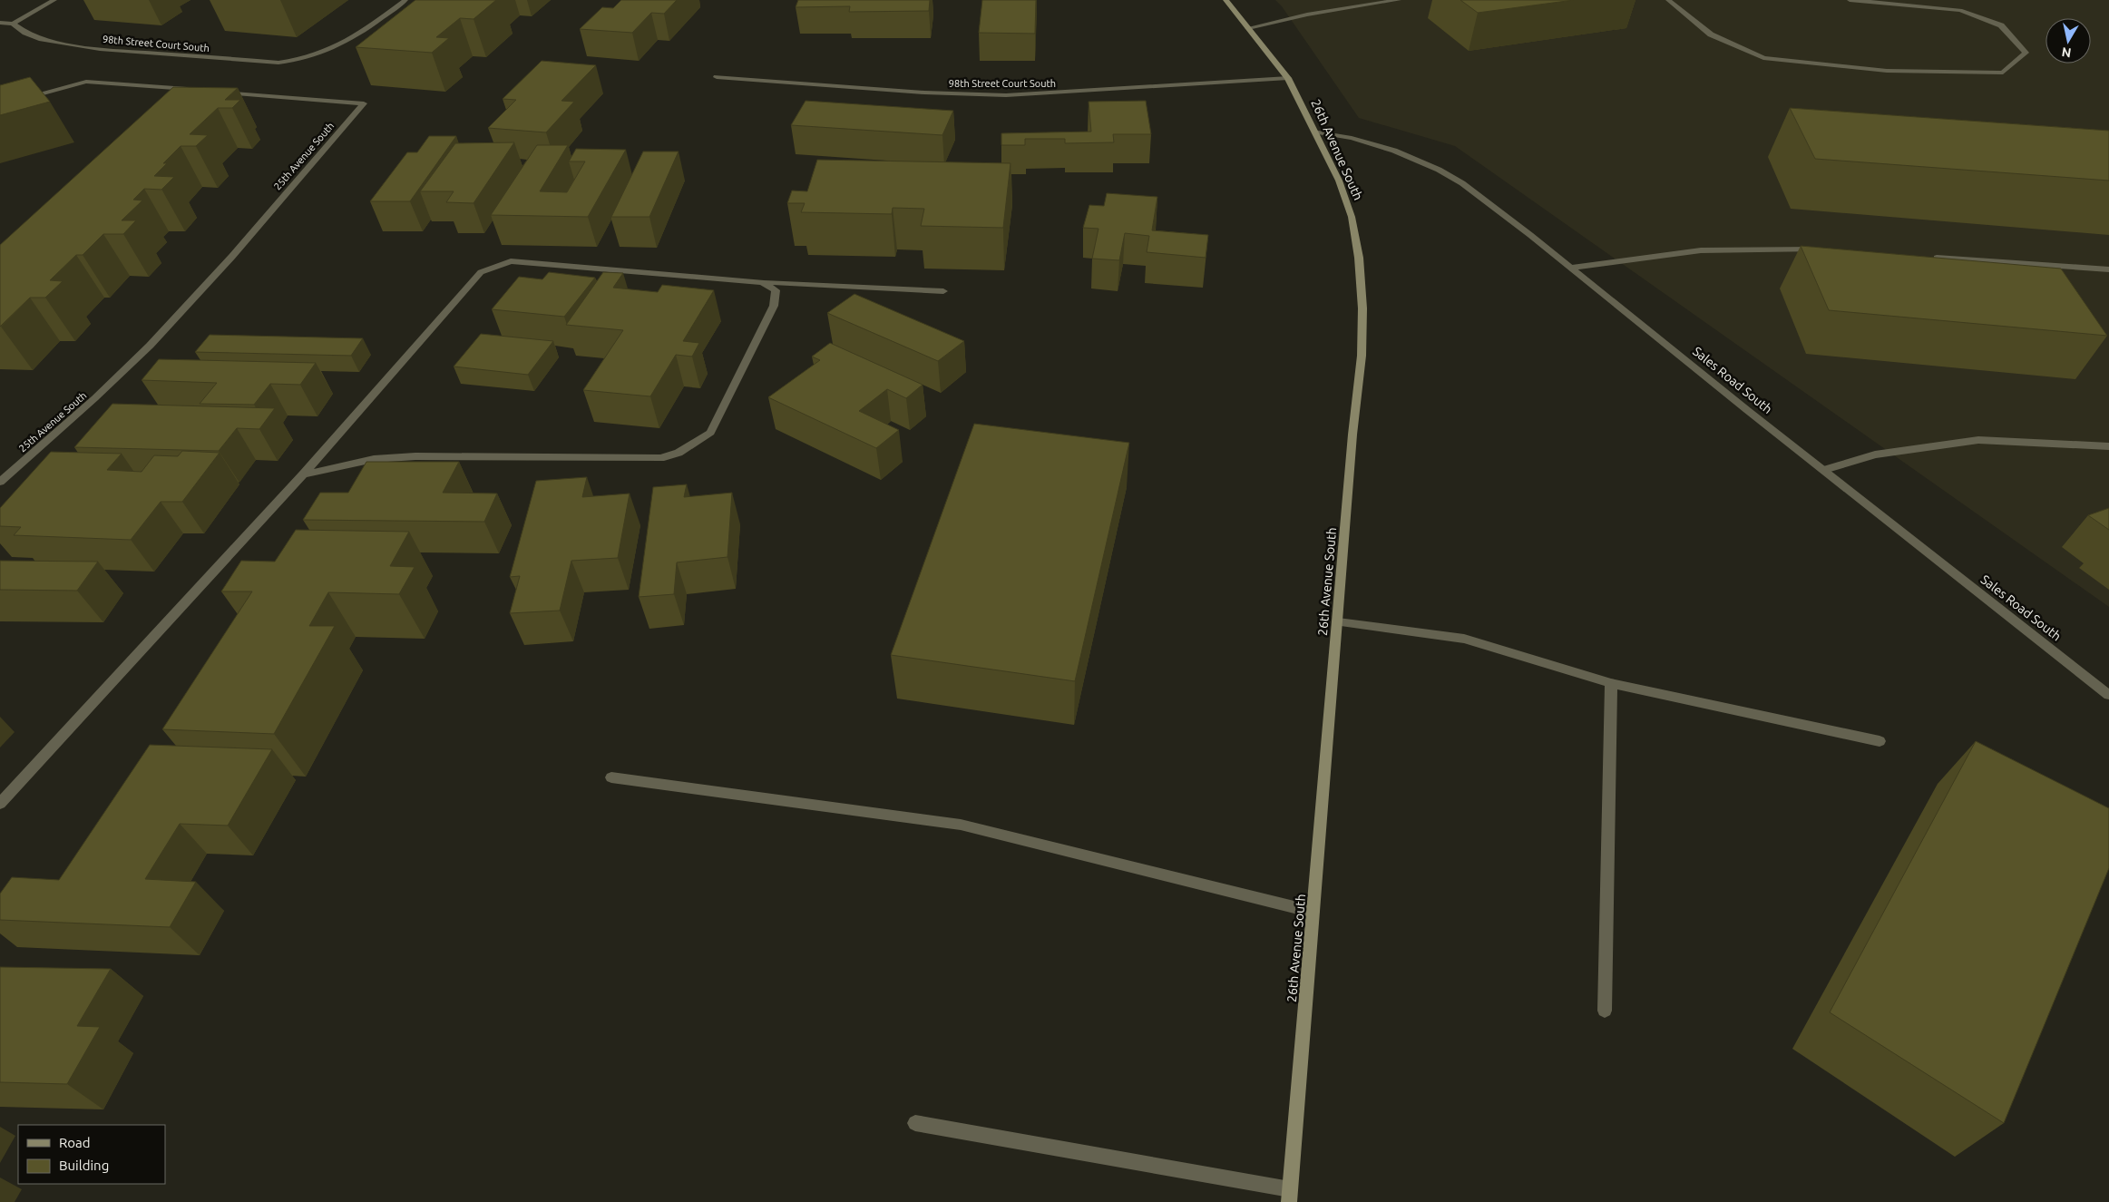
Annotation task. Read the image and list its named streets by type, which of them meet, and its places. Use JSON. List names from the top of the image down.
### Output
{
  "streets": {
    "street": [
      "98th Street Court South",
      "26th Avenue South",
      "25th Avenue South",
      "Sales Road South"
    ]
  },
  "crossings": [
    ["98th Street Court South", "26th Avenue South"],
    ["26th Avenue South", "Sales Road South"]
  ],
  "legend": ["Road", "Building"],
  "north": "bottom"
}
